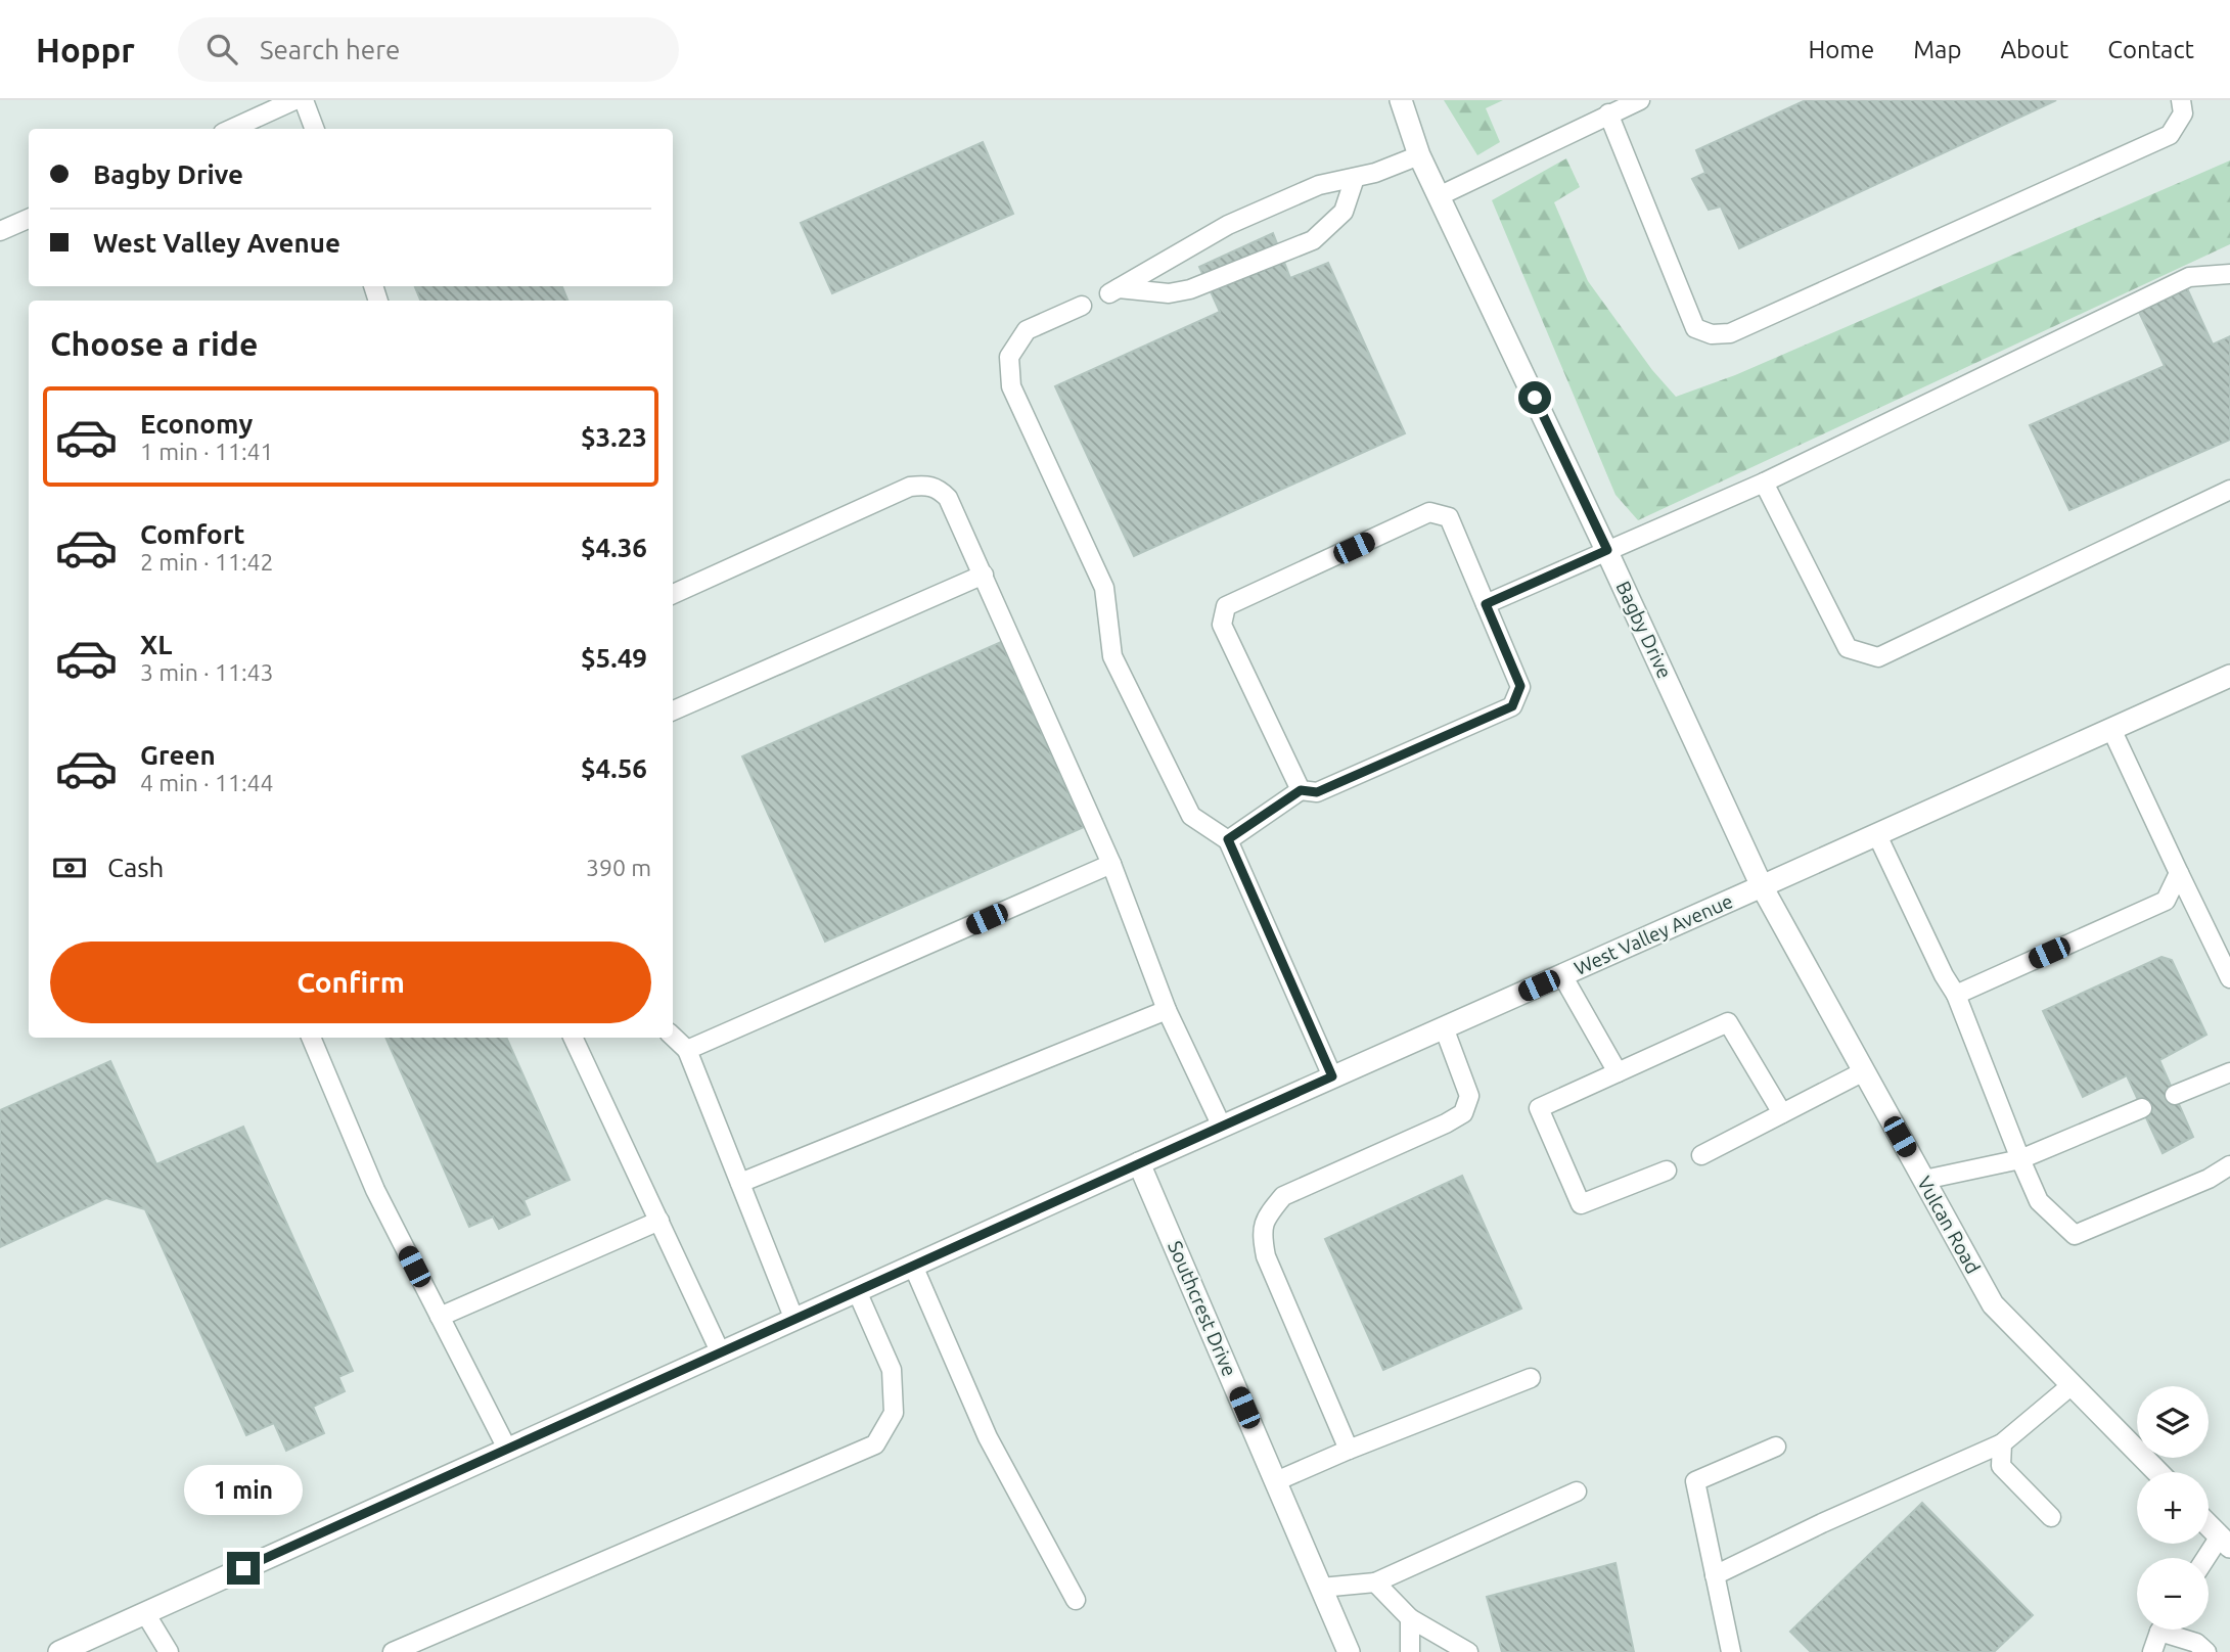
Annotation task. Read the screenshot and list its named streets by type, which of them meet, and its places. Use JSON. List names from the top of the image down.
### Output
{
  "streets": {
    "street": [
      "Bagby Drive",
      "West Valley Avenue",
      "Vulcan Road",
      "Southcrest Drive"
    ]
  },
  "crossings": [
    ["Bagby Drive", "West Valley Avenue"],
    ["Bagby Drive", "Vulcan Road"],
    ["West Valley Avenue", "Vulcan Road"],
    ["West Valley Avenue", "Southcrest Drive"]
  ],
  "page": {
    "header": "Hoppr",
    "search": "Search here",
    "nav": [
      "Home",
      "Map",
      "About",
      "Contact"
    ],
    "banner": ["Bagby Drive", "West Valley Avenue"],
    "heading": "Choose a ride",
    "list": [
      {
        "name": "Economy",
        "note": "1 min · 11:41",
        "value": "$3.23"
      },
      {
        "name": "Comfort",
        "note": "2 min · 11:42",
        "value": "$4.36"
      },
      {
        "name": "XL",
        "note": "3 min · 11:43",
        "value": "$5.49"
      },
      {
        "name": "Green",
        "note": "4 min · 11:44",
        "value": "$4.56"
      }
    ],
    "pay": ["Cash", "390 m"],
    "buttons": "Confirm",
    "map_buttons": ["+", "−"],
    "bubble": "1 min"
  }
}
